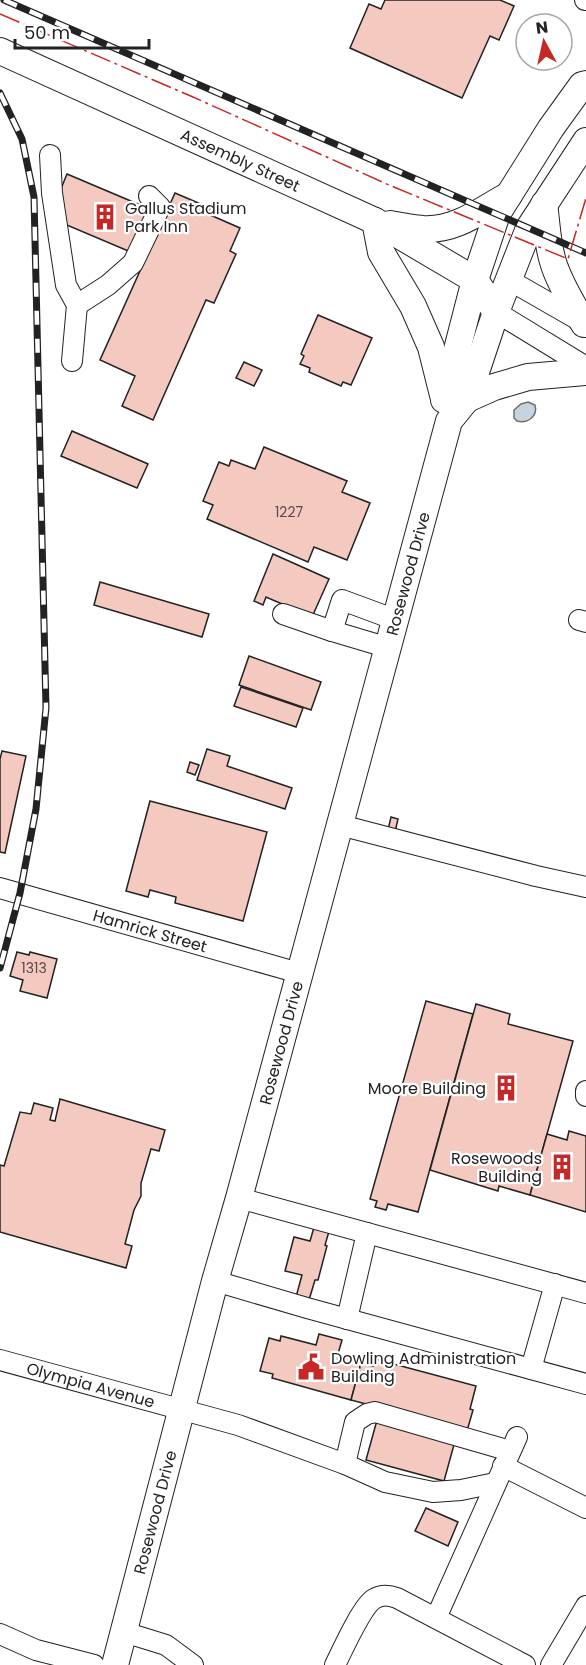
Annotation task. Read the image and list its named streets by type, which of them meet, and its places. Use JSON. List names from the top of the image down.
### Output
{
  "streets": {
    "main road": ["Assembly Street", "Rosewood Drive"],
    "street": ["Hamrick Street", "Olympia Avenue"]
  },
  "crossings": [
    ["Assembly Street", "Rosewood Drive"],
    ["Rosewood Drive", "Hamrick Street"],
    ["Rosewood Drive", "Olympia Avenue"]
  ],
  "places": {
    "building": ["Gallus Stadium Park Inn", "Moore Building", "Rosewoods Building"],
    "public building": ["Dowling Administration Building"]
  },
  "house_numbers": ["1227", "1313"],
  "scale_bar": "50 m",
  "north": "top"
}
